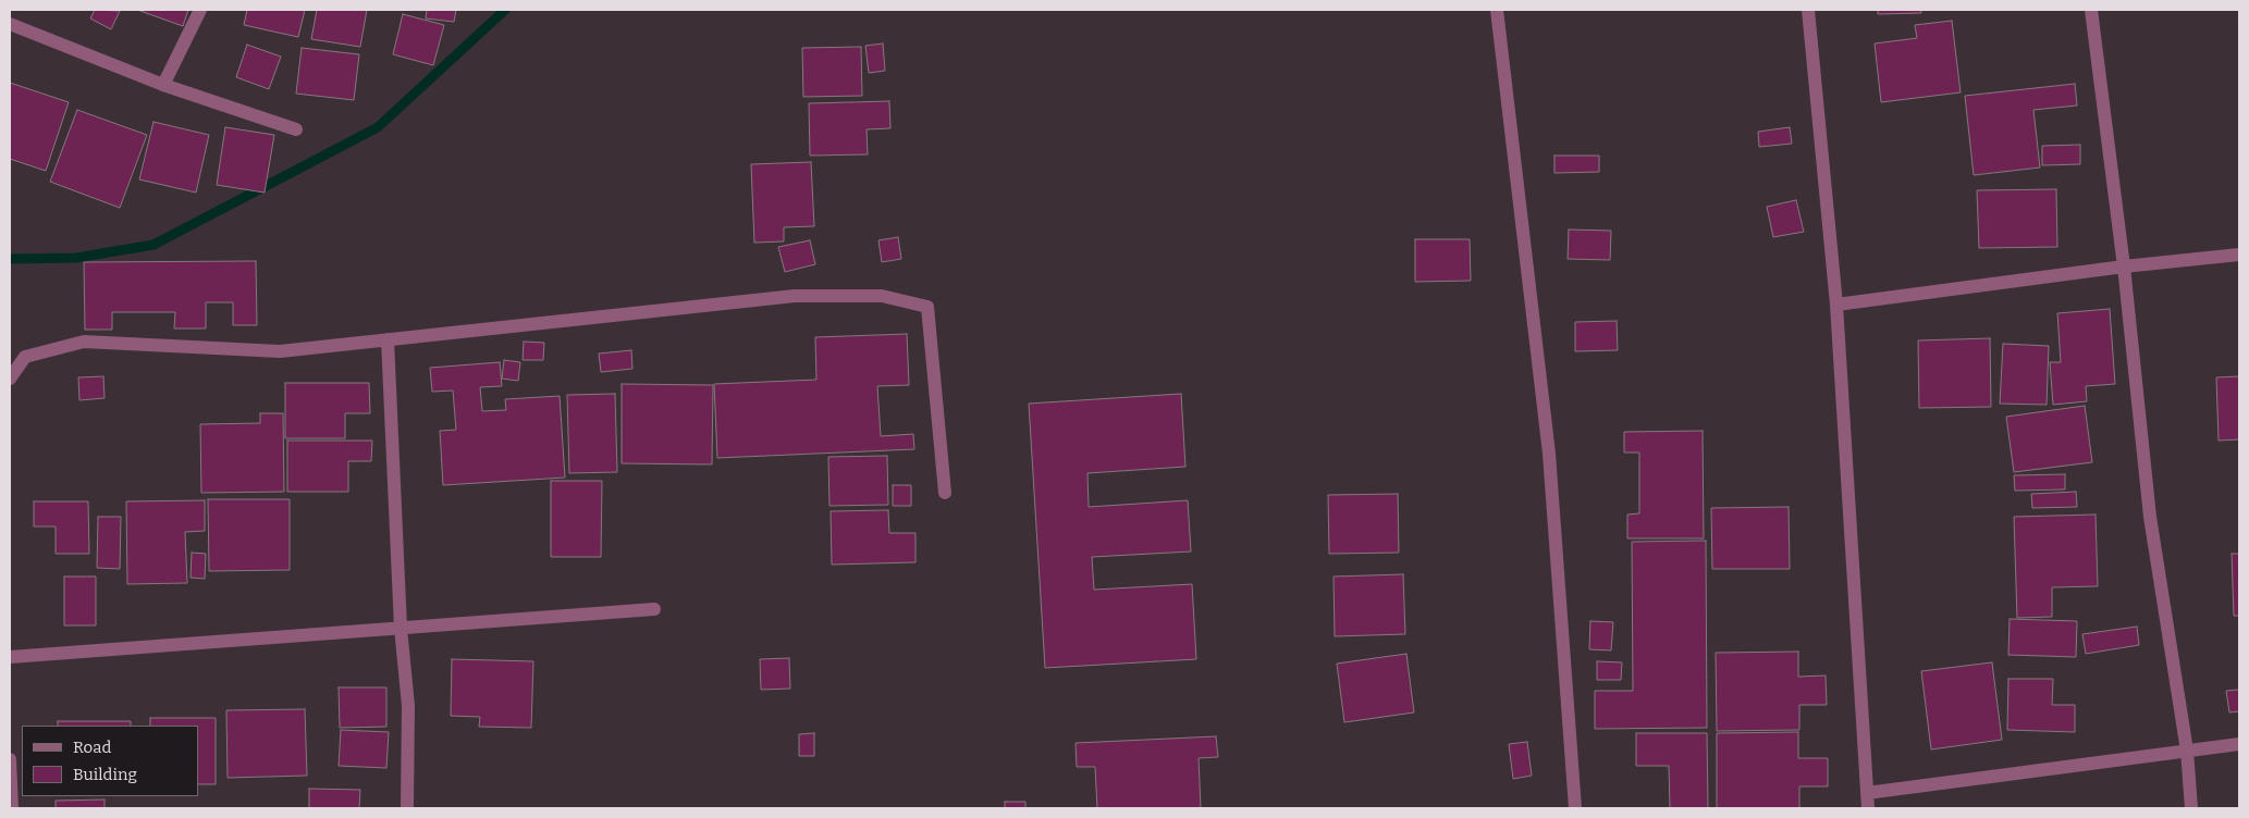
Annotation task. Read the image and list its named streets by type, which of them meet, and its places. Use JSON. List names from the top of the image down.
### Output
{
  "legend": ["Road", "Building"]
}
